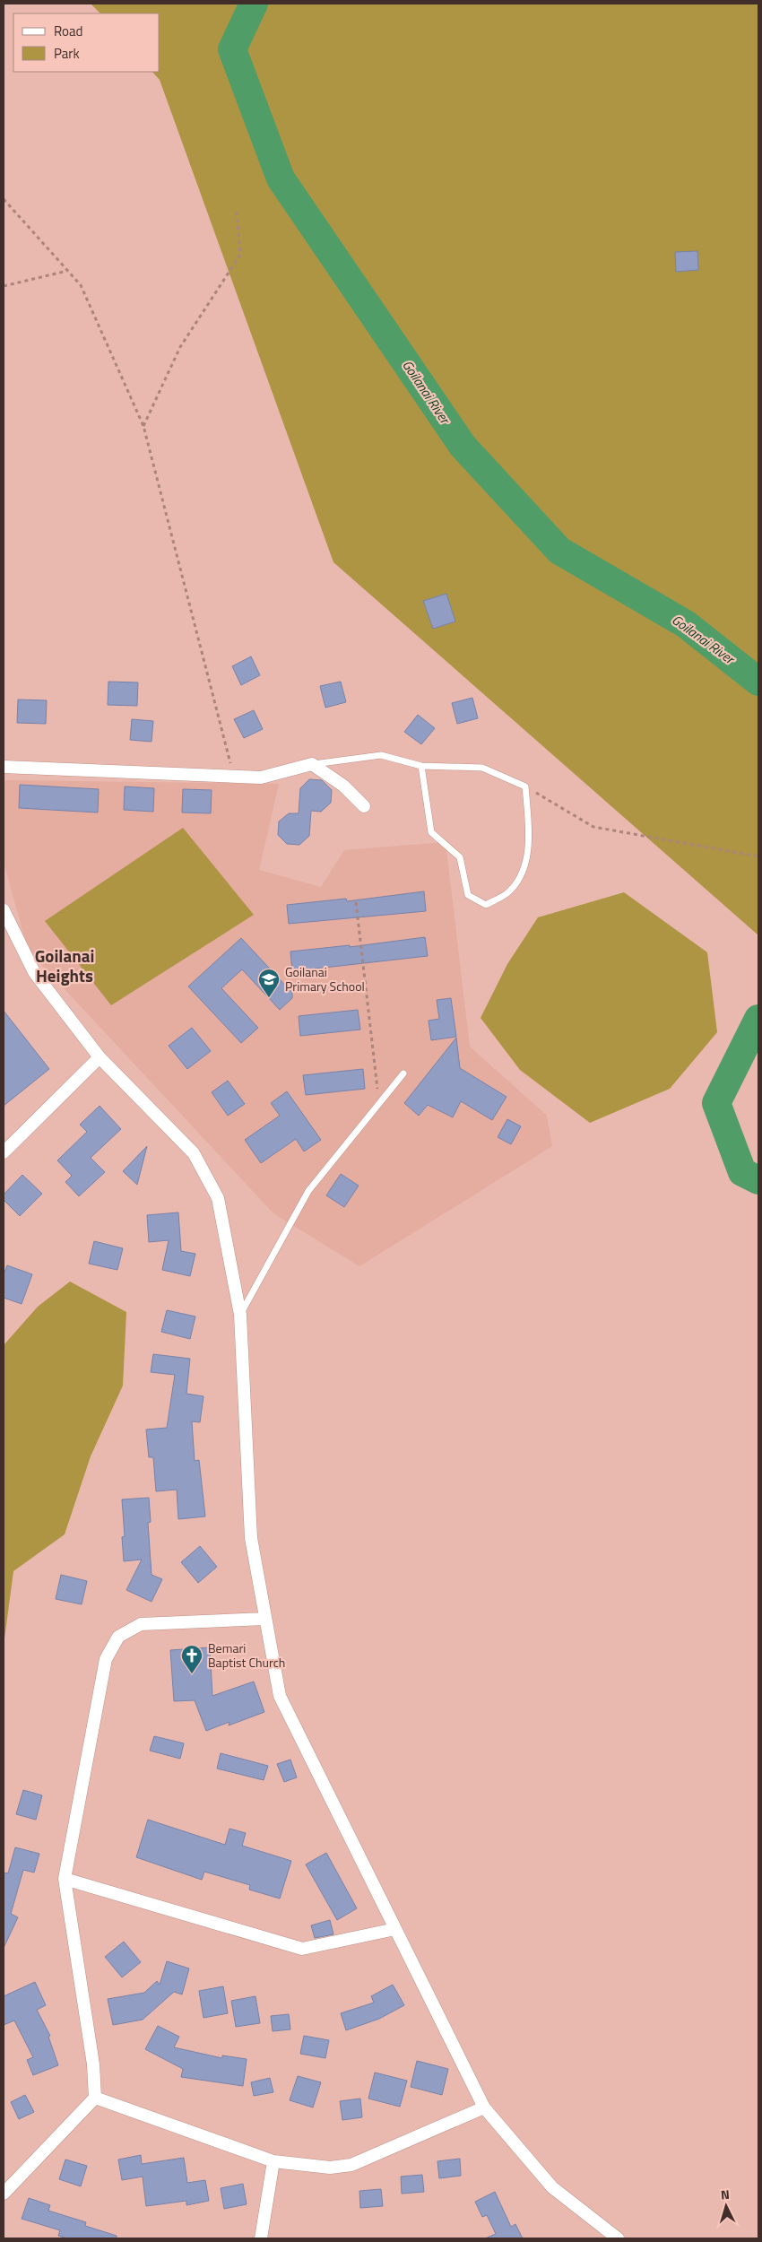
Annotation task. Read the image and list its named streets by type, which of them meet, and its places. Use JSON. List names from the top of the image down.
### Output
{
  "districts": ["Goilanai Heights"],
  "water": ["Goilanai River"],
  "places": {
    "school or university": ["Goilanai Primary School"],
    "church": ["Bemari Baptist Church"]
  },
  "legend": ["Road", "Park"],
  "north": "top"
}
